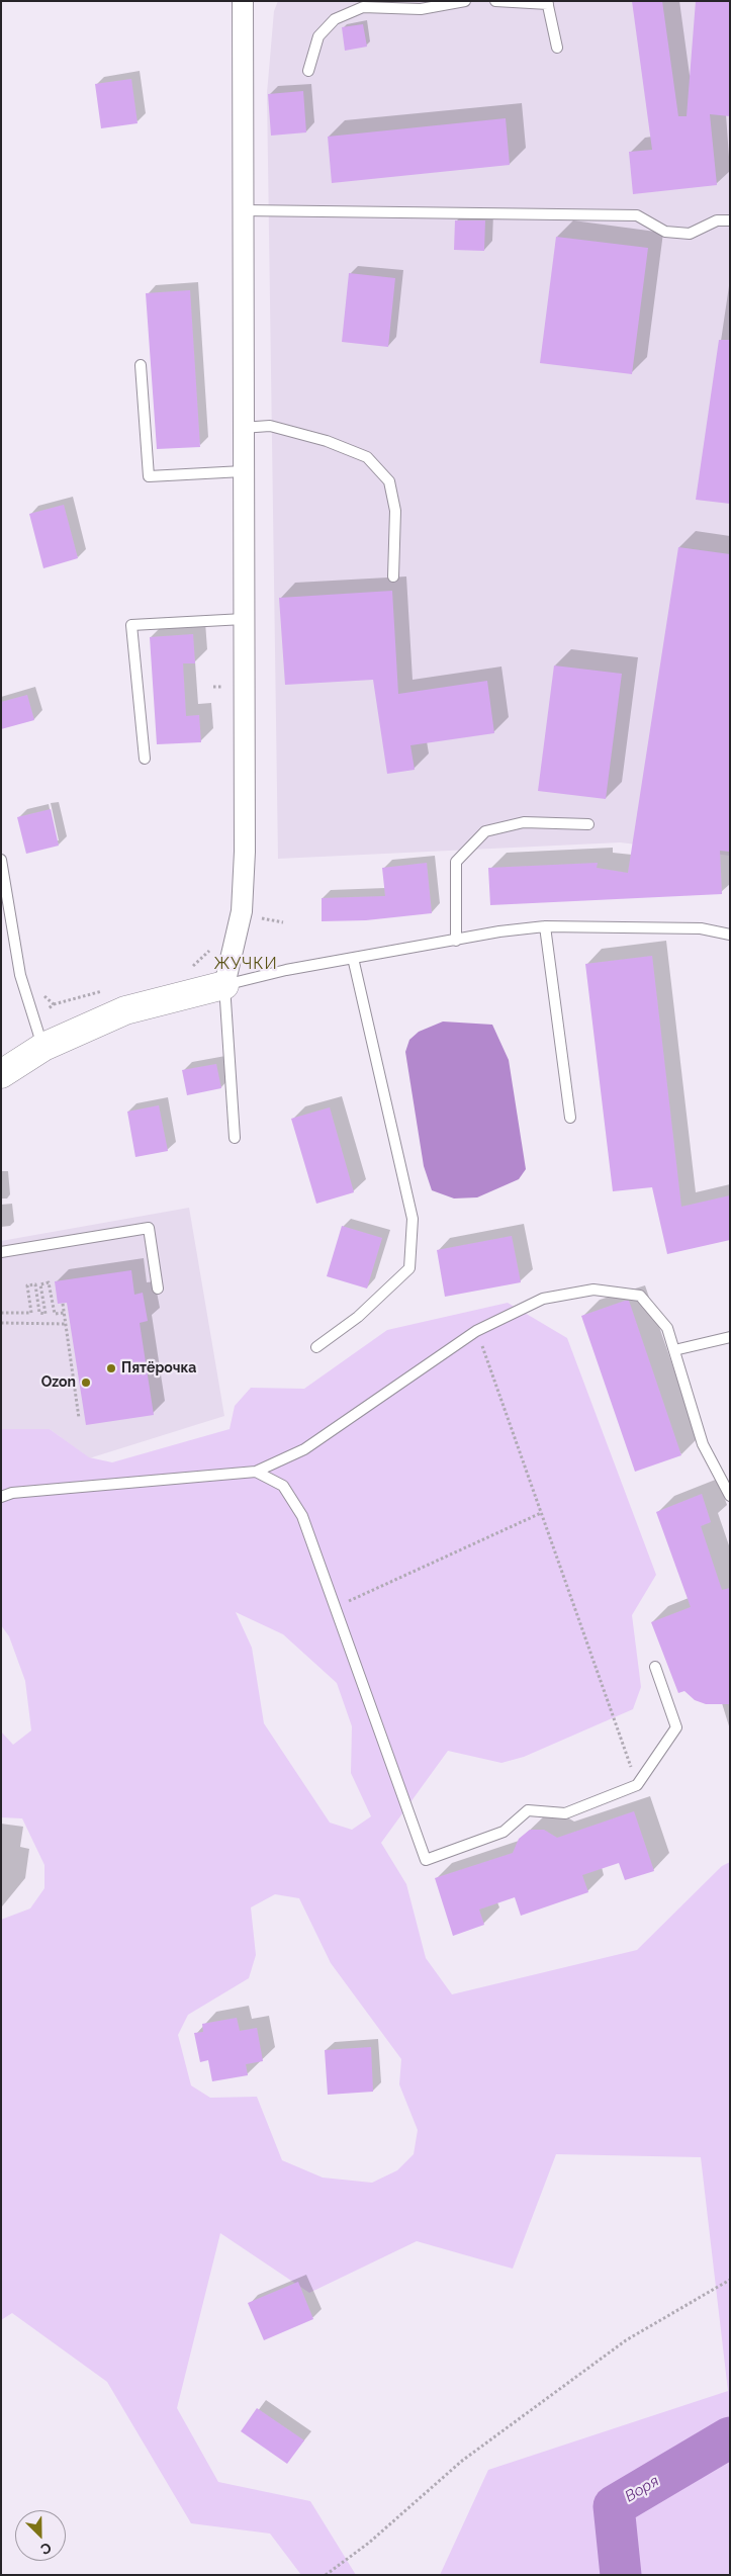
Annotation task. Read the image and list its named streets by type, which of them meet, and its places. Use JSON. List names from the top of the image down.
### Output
{
  "districts": ["ЖУЧКИ"],
  "water": ["Воря"],
  "places": ["Пятёрочка", "Ozon"],
  "north": "bottom right"
}
